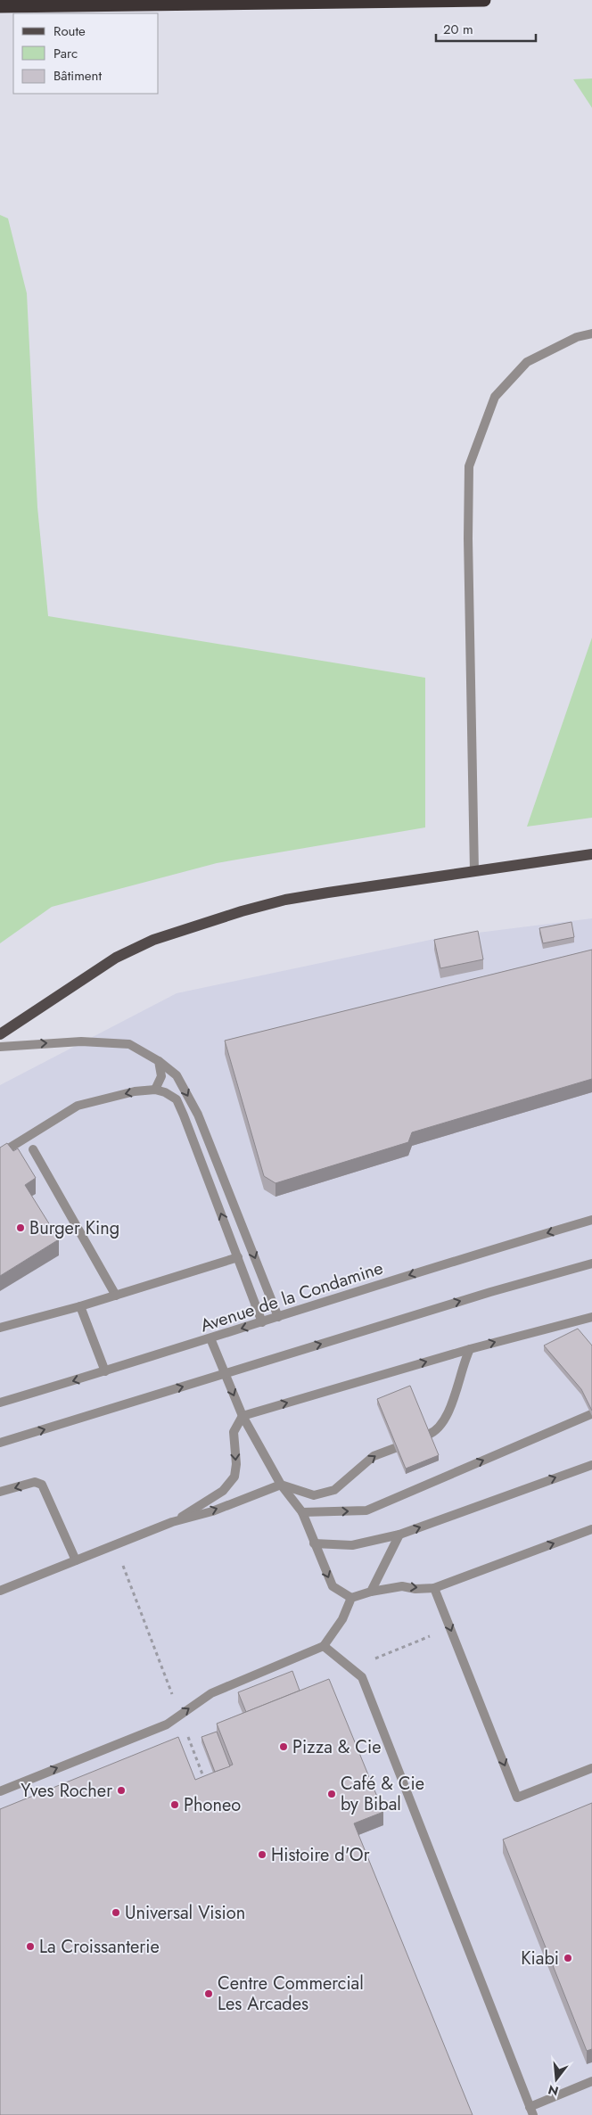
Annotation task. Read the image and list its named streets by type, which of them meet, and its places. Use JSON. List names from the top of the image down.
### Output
{
  "streets": {
    "street": ["Avenue de la Condamine"]
  },
  "places": [
    "Burger King",
    "Pizza & Cie",
    "Yves Rocher",
    "Café & Cie by Bibal",
    "Phoneo",
    "Histoire d'Or",
    "Universal Vision",
    "La Croissanterie",
    "Kiabi",
    "Centre Commercial Les Arcades"
  ],
  "legend": ["Route", "Parc", "Bâtiment"],
  "scale_bar": "20 m",
  "north": "bottom"
}
